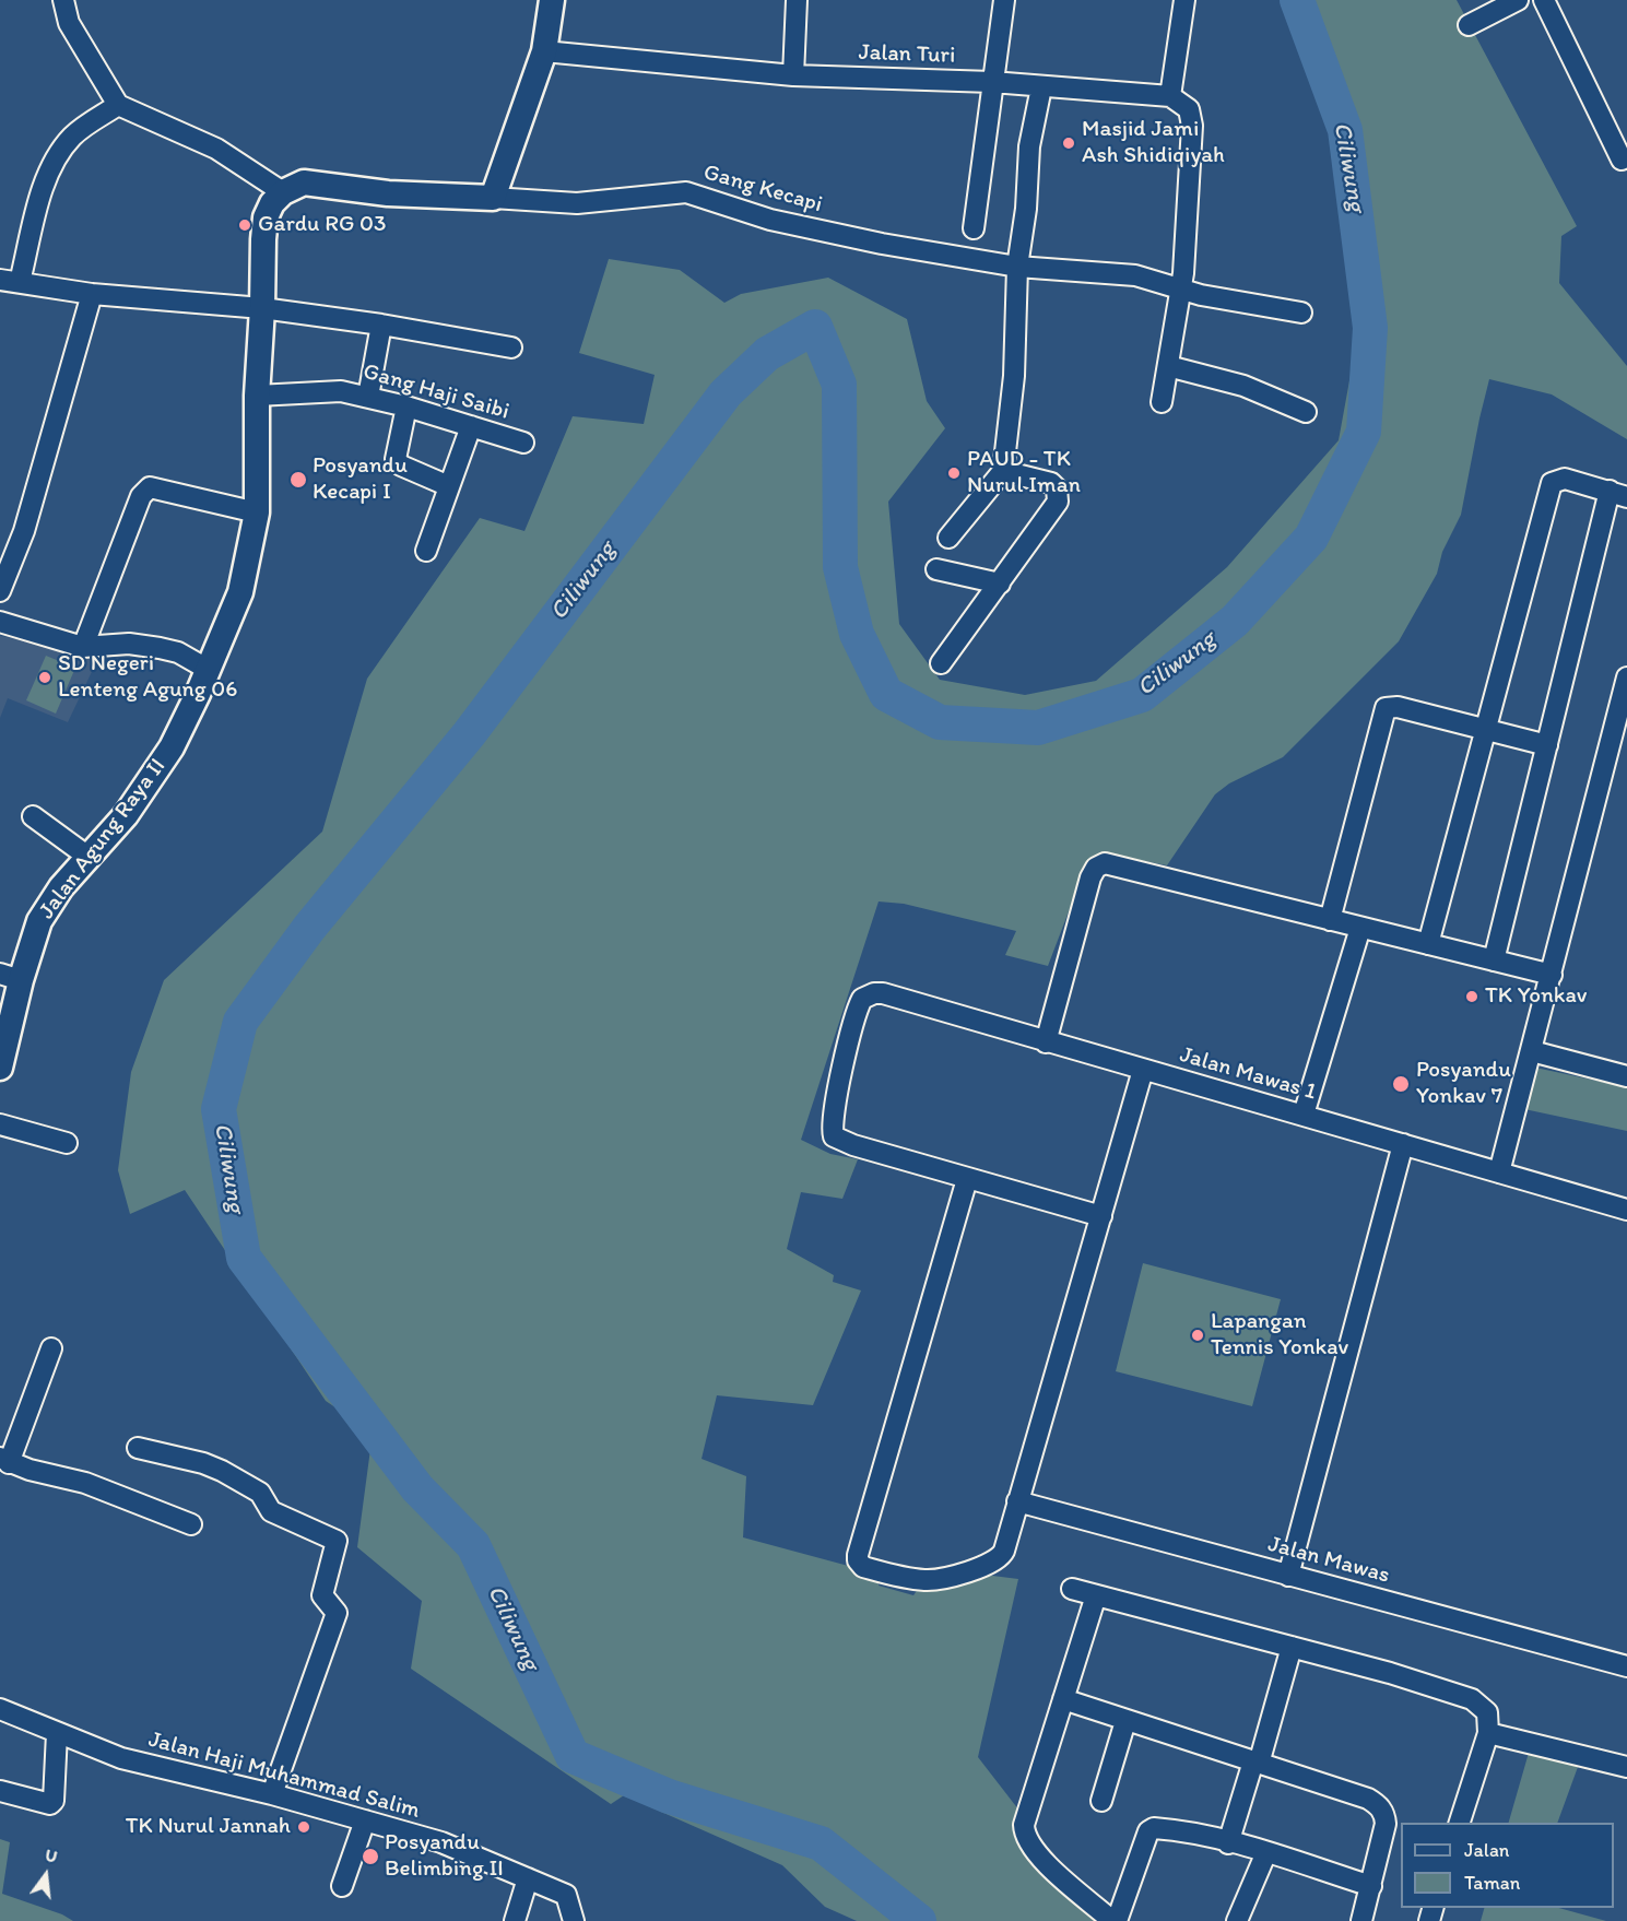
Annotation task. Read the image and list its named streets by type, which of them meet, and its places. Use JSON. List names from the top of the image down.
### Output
{
  "streets": {
    "street": [
      "Jalan Turi",
      "Gang Kecapi",
      "Gang Haji Saibi",
      "Jalan Agung Raya II",
      "Jalan Mawas 1",
      "Jalan Mawas",
      "Jalan Haji Muhammad Salim"
    ]
  },
  "crossings": [
    ["Gang Haji Saibi", "Jalan Agung Raya II"]
  ],
  "water": ["Ciliwung"],
  "places": [
    "Masjid Jami Ash Shidiqiyah",
    "Gardu RG 03",
    "PAUD - TK Nurul Iman",
    "Posyandu Kecapi I",
    "SD Negeri Lenteng Agung 06",
    "TK Yonkav",
    "Posyandu Yonkav 7",
    "Lapangan Tennis Yonkav",
    "TK Nurul Jannah",
    "Posyandu Belimbing II"
  ],
  "legend": ["Jalan", "Taman"],
  "north": "top"
}
